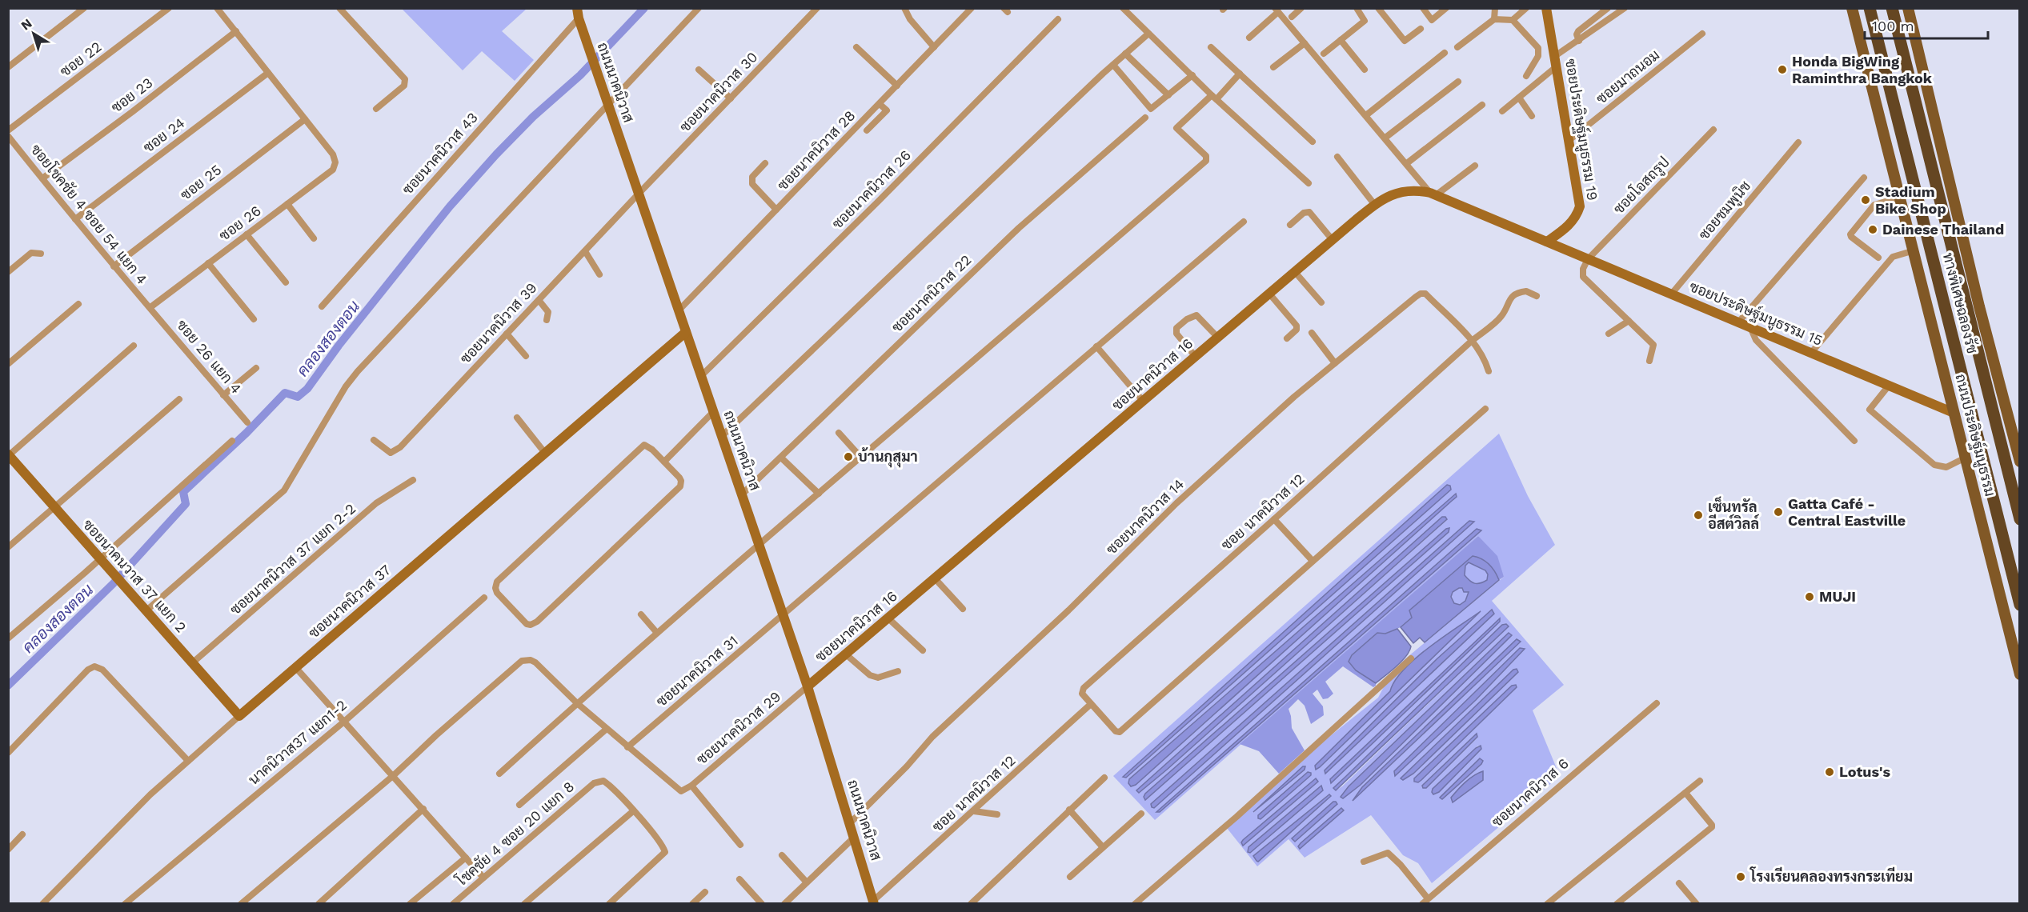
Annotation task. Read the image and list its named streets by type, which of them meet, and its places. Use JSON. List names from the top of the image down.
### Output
{
  "streets": {
    "highway": ["ทางพิเศษฉลองรัช"],
    "main road": ["ถนนประดิษฐ์มนูธรรม"],
    "street": [
      "ซอย 22",
      "ซอยมาถนอม",
      "ถนนนาคนิวาส",
      "ซอยนาคนิวาส 30",
      "ซอย 23",
      "ซอยประดิษฐ์มนูธรรม 19",
      "ซอย 24",
      "ซอยนาคนิวาส 28",
      "ซอยนาคนิวาส 43",
      "ซอย 25",
      "ซอยโอสถรูป",
      "ซอยนาคนิวาส 26",
      "ซอยชมพูนิช",
      "ซอยโชคชัย 4 ซอย 54 แยก 4",
      "ซอย 26",
      "ซอยนาคนิวาส 22",
      "ซอยประดิษฐ์มนูธรรม 15",
      "ซอยนาคนิวาส 39",
      "ซอย 26 แยก 4",
      "ซอยนาคนิวาส 16",
      "ซอย นาคนิวาส 12",
      "ซอยนาคนิวาส 14",
      "ซอยนาคนิวาส 37 แยก 2-2",
      "ซอยนาคนวาส 37 แยก 2",
      "ซอยนาคนิวาส 37",
      "ซอยนาคนิวาส 31",
      "ซอยนาคนิวาส 29",
      "นาคนิวาส37 แยก1-2",
      "ซอยนาคนิวาส 6",
      "โชคชัย 4 ซอย 20 แยก 8"
    ]
  },
  "crossings": [
    ["ซอยมาถนอม", "ซอยประดิษฐ์มนูธรรม 19"],
    ["ถนนนาคนิวาส", "ซอยนาคนิวาส 30"],
    ["ถนนนาคนิวาส", "ซอยนาคนิวาส 28"],
    ["ถนนนาคนิวาส", "ซอยนาคนิวาส 43"],
    ["ถนนนาคนิวาส", "ซอยนาคนิวาส 26"],
    ["ถนนนาคนิวาส", "ซอยนาคนิวาส 22"],
    ["ถนนนาคนิวาส", "ซอยนาคนิวาส 39"],
    ["ถนนนาคนิวาส", "ซอยนาคนิวาส 16"],
    ["ถนนนาคนิวาส", "ซอย นาคนิวาส 12"],
    ["ถนนนาคนิวาส", "ซอยนาคนิวาส 14"],
    ["ถนนนาคนิวาส", "ซอยนาคนิวาส 37"],
    ["ถนนนาคนิวาส", "ซอยนาคนิวาส 31"],
    ["ถนนนาคนิวาส", "ซอยนาคนิวาส 29"],
    ["ซอยนาคนิวาส 30", "ซอยนาคนิวาส 39"],
    ["ซอย 23", "ซอยโชคชัย 4 ซอย 54 แยก 4"],
    ["ซอยประดิษฐ์มนูธรรม 19", "ซอยประดิษฐ์มนูธรรม 15"],
    ["ซอยประดิษฐ์มนูธรรม 19", "ซอยนาคนิวาส 16"],
    ["ซอย 24", "ซอยโชคชัย 4 ซอย 54 แยก 4"],
    ["ซอย 25", "ซอยโชคชัย 4 ซอย 54 แยก 4"],
    ["ซอย 25", "ซอย 26"],
    ["ซอยโอสถรูป", "ซอยประดิษฐ์มนูธรรม 15"],
    ["ซอยชมพูนิช", "ซอยประดิษฐ์มนูธรรม 15"],
    ["ซอยโชคชัย 4 ซอย 54 แยก 4", "ซอย 26"],
    ["ซอยโชคชัย 4 ซอย 54 แยก 4", "ซอย 26 แยก 4"],
    ["ซอย 26", "ซอย 26 แยก 4"],
    ["ซอยประดิษฐ์มนูธรรม 15", "ซอยนาคนิวาส 16"],
    ["ซอยประดิษฐ์มนูธรรม 15", "ถนนประดิษฐ์มนูธรรม"],
    ["ซอยนาคนิวาส 16", "ซอยนาคนิวาส 29"],
    ["ซอย นาคนิวาส 12", "ซอยนาคนิวาส 14"],
    ["ซอยนาคนิวาส 37 แยก 2-2", "ซอยนาคนวาส 37 แยก 2"],
    ["ซอยนาคนวาส 37 แยก 2", "ซอยนาคนิวาส 37"]
  ],
  "water": ["คลองสองตอน"],
  "places": [
    "Honda BigWing Raminthra Bangkok",
    "Stadium Bike Shop",
    "Dainese Thailand",
    "บ้านกุสุมา",
    "Gatta Café - Central Eastville",
    "เซ็นทรัล อีสต์วิลล์",
    "MUJI",
    "Lotus's",
    "โรงเรียนคลองทรงกระเทียม"
  ],
  "scale_bar": "100 m",
  "north": "top left"
}
